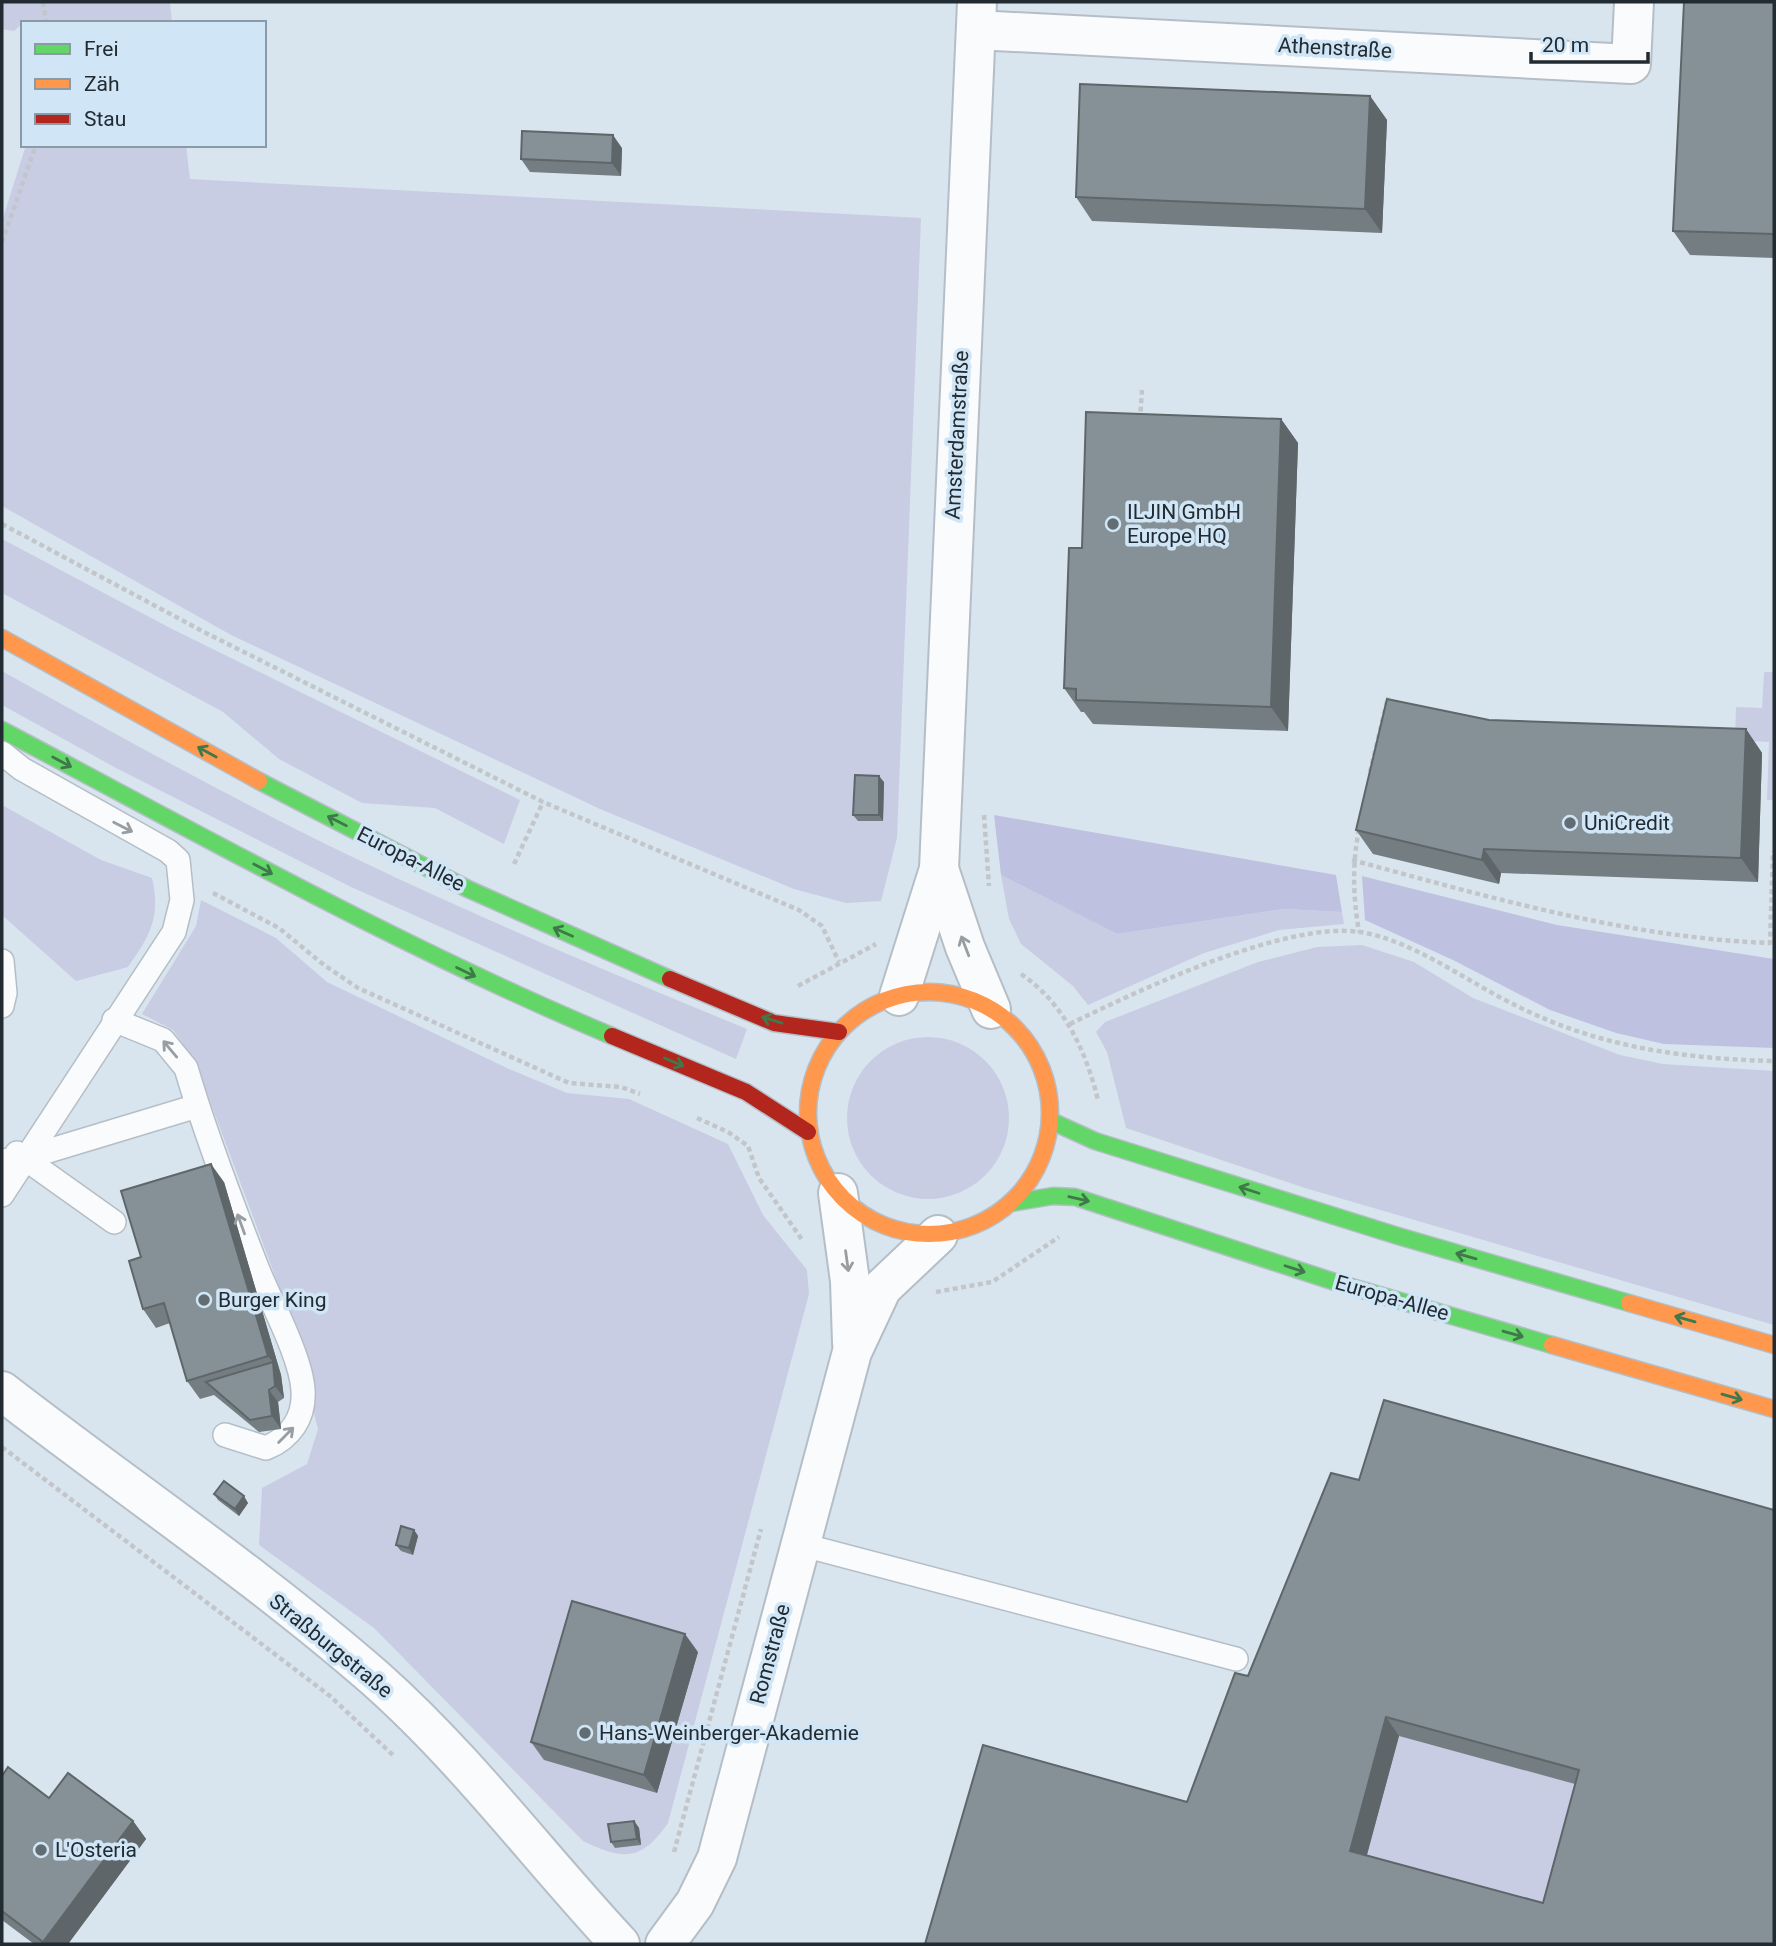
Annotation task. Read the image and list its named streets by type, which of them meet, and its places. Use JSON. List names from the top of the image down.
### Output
{
  "streets": {
    "street": [
      "Athenstraße",
      "Amsterdamstraße",
      "Europa-Allee",
      "Straßburgstraße",
      "Romstraße"
    ]
  },
  "crossings": [
    ["Athenstraße", "Amsterdamstraße"],
    ["Amsterdamstraße", "Europa-Allee"],
    ["Amsterdamstraße", "Romstraße"],
    ["Europa-Allee", "Romstraße"]
  ],
  "places": [
    "ILJIN GmbH Europe HQ",
    "UniCredit",
    "Burger King",
    "Hans-Weinberger-Akademie",
    "L'Osteria"
  ],
  "legend": ["Frei", "Zäh", "Stau"],
  "scale_bar": "20 m"
}
